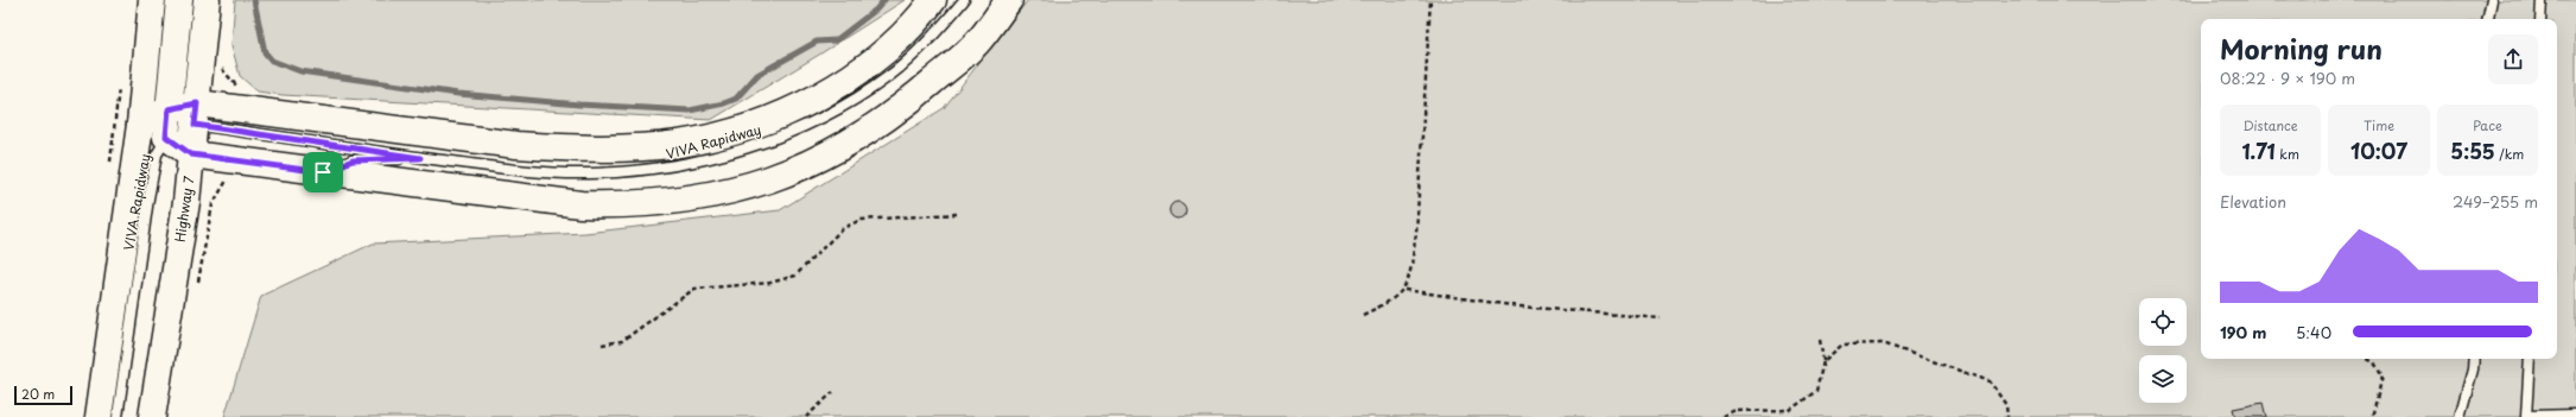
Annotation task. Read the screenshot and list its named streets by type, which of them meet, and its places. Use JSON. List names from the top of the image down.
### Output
{
  "streets": {
    "main road": ["Highway 7"],
    "lane": ["VIVA Rapidway"]
  },
  "crossings": [
    ["VIVA Rapidway", "Highway 7"]
  ],
  "scale_bar": "20 m",
  "page": {
    "heading": ["Morning run", "08:22 · 9 × 190 m"],
    "stats": [
      ["Distance", "1.71 km"],
      ["Time", "10:07"],
      ["Pace", "5:55 /km"]
    ],
    "chart": ["Elevation", "249–255 m"],
    "list": [
      {
        "name": "190 m",
        "note": "5:40"
      }
    ],
    "scale": "20 m"
  }
}
